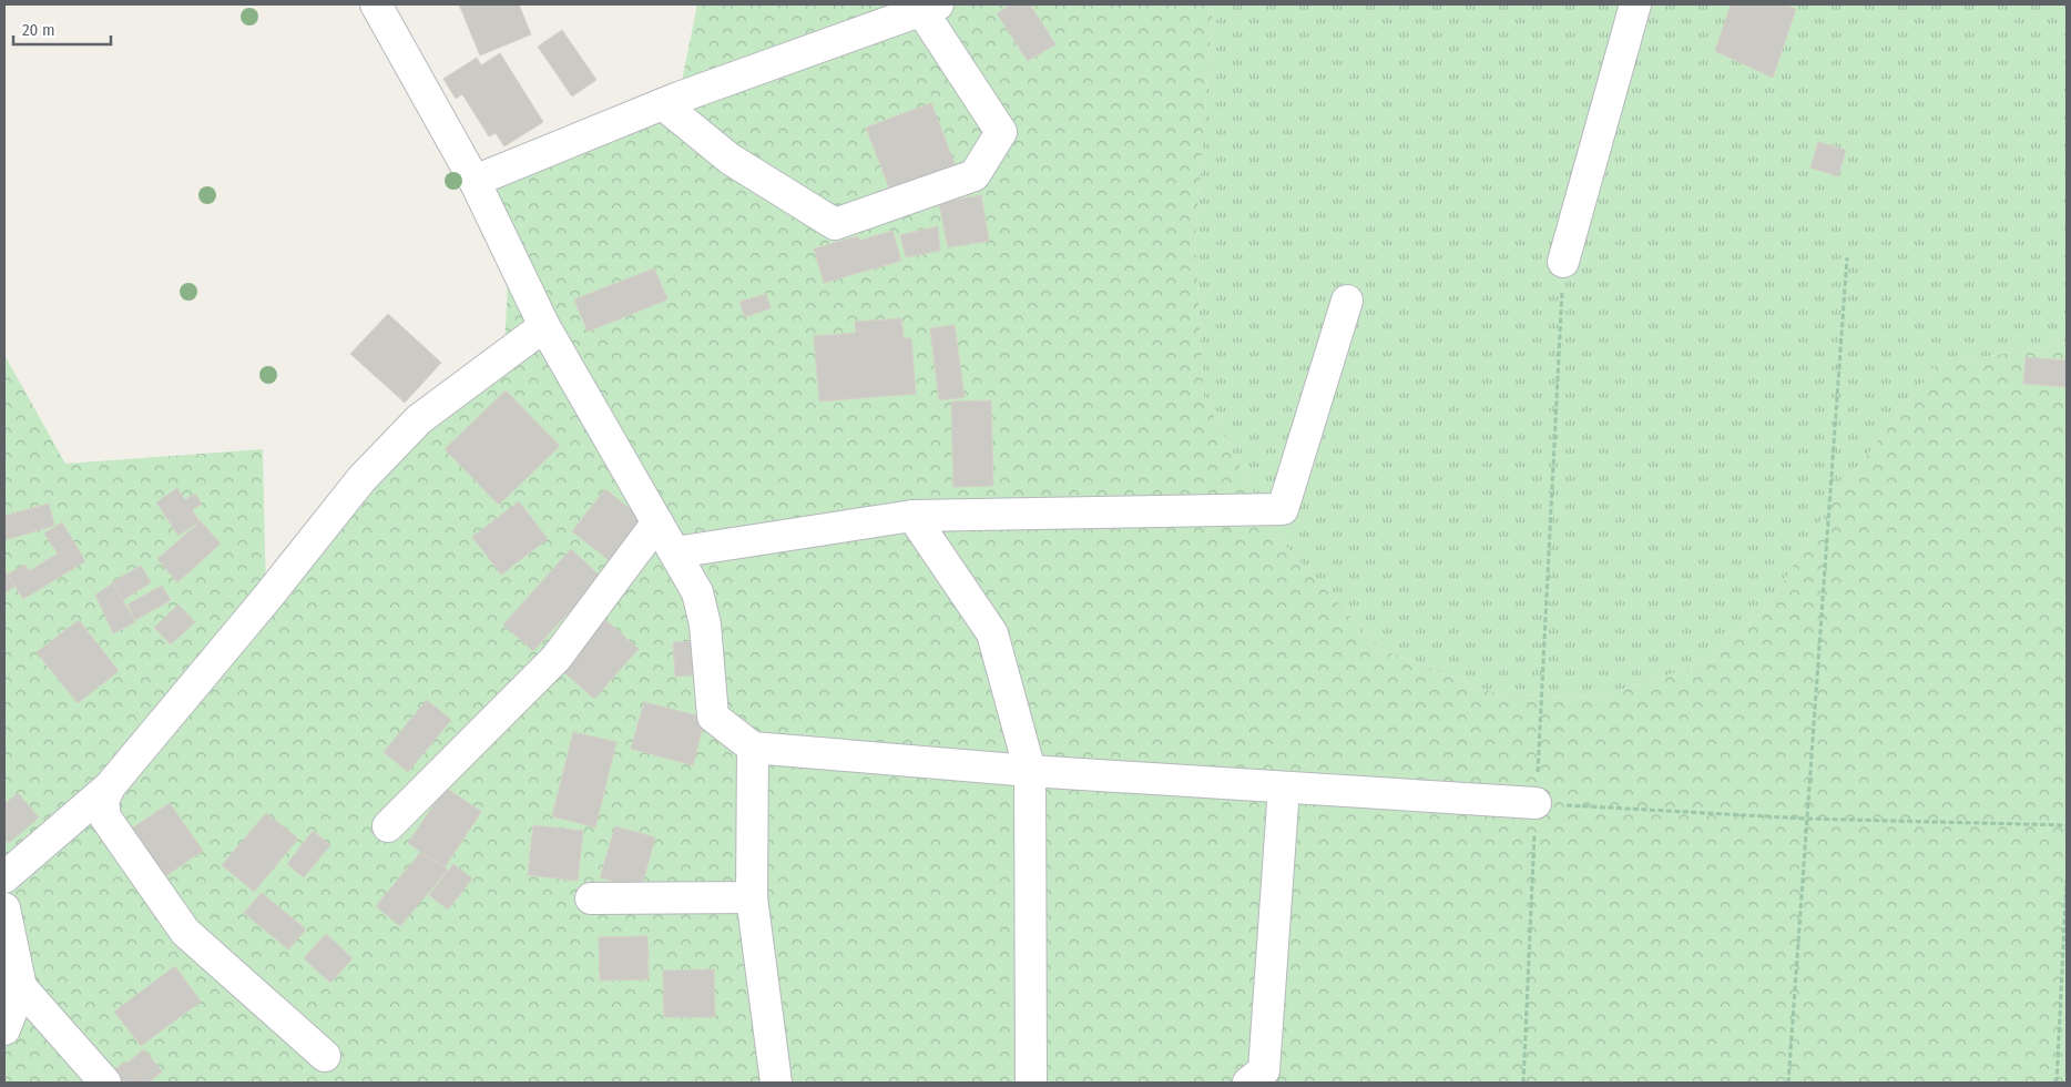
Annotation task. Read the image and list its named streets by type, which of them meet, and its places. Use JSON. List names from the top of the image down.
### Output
{
  "scale_bar": "20 m"
}
